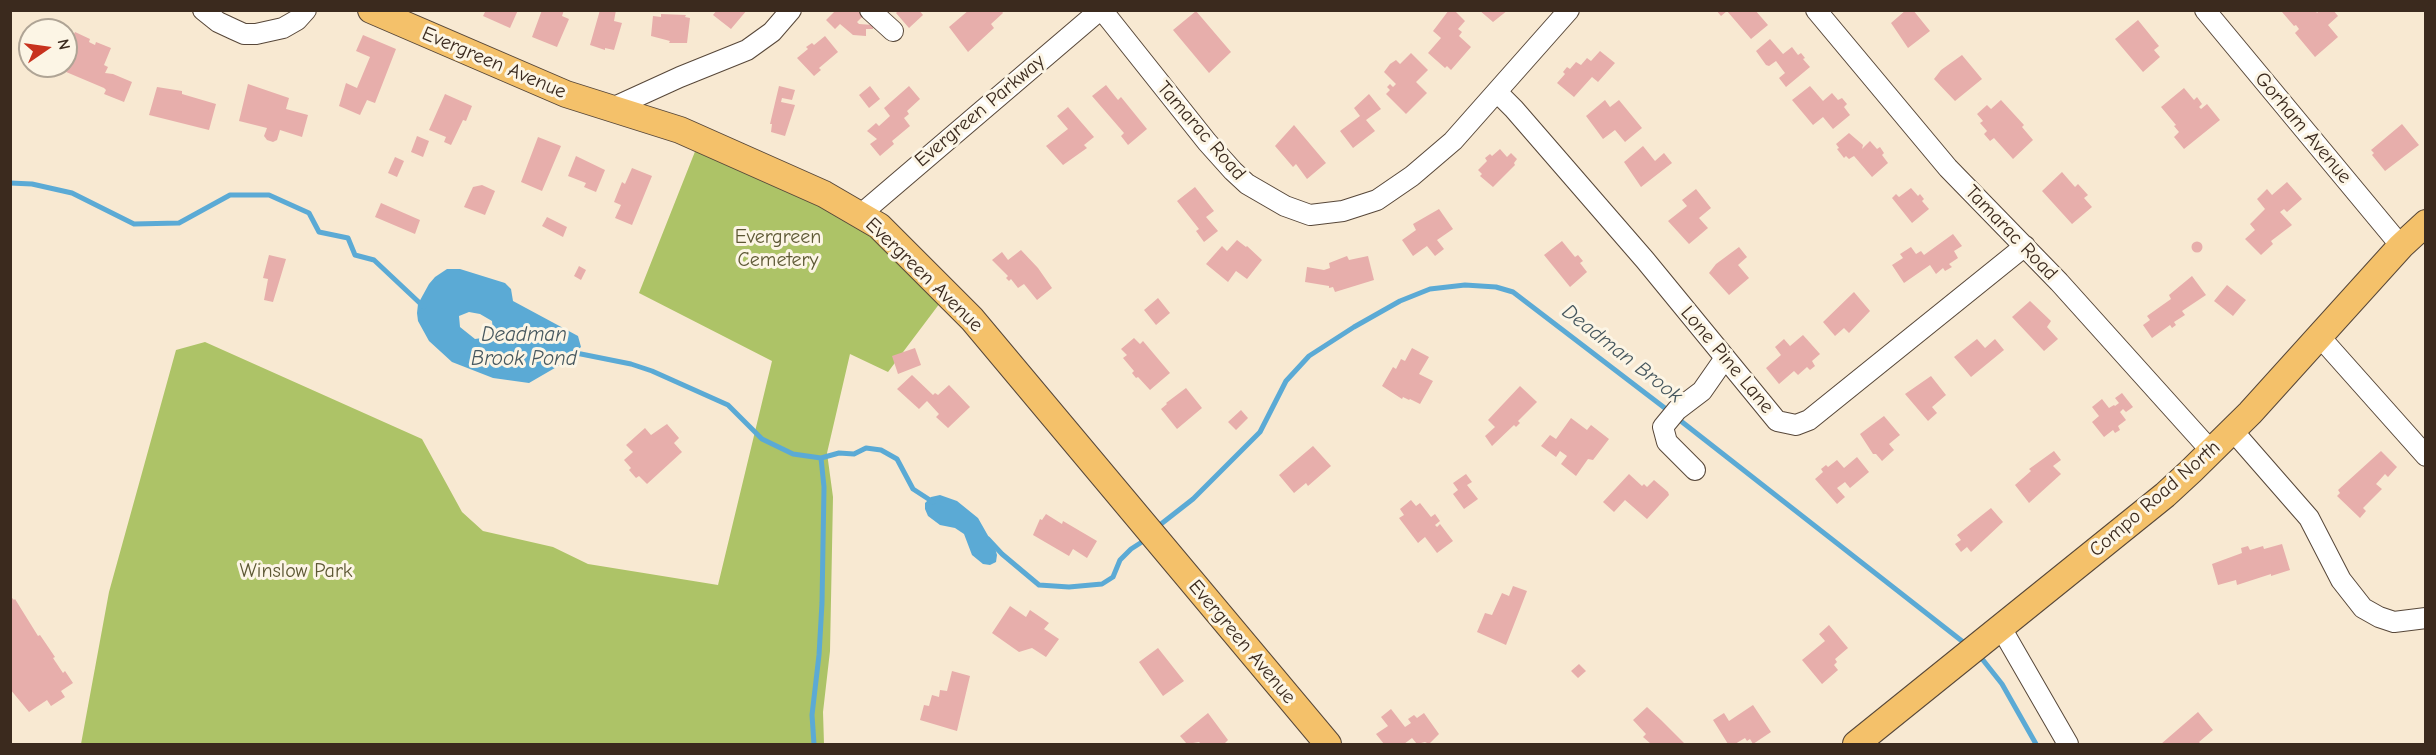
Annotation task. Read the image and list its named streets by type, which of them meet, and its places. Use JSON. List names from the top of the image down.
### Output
{
  "streets": {
    "main road": ["Evergreen Avenue", "Compo Road North"],
    "street": [
      "Evergreen Parkway",
      "Gorham Avenue",
      "Tamarac Road",
      "Lone Pine Lane"
    ]
  },
  "crossings": [
    ["Evergreen Avenue", "Evergreen Parkway"],
    ["Evergreen Parkway", "Tamarac Road"],
    ["Gorham Avenue", "Compo Road North"],
    ["Tamarac Road", "Lone Pine Lane"],
    ["Tamarac Road", "Compo Road North"]
  ],
  "water": ["Deadman Brook Pond", "Deadman Brook"],
  "parks": ["Evergreen Cemetery", "Winslow Park"],
  "north": "right"
}
